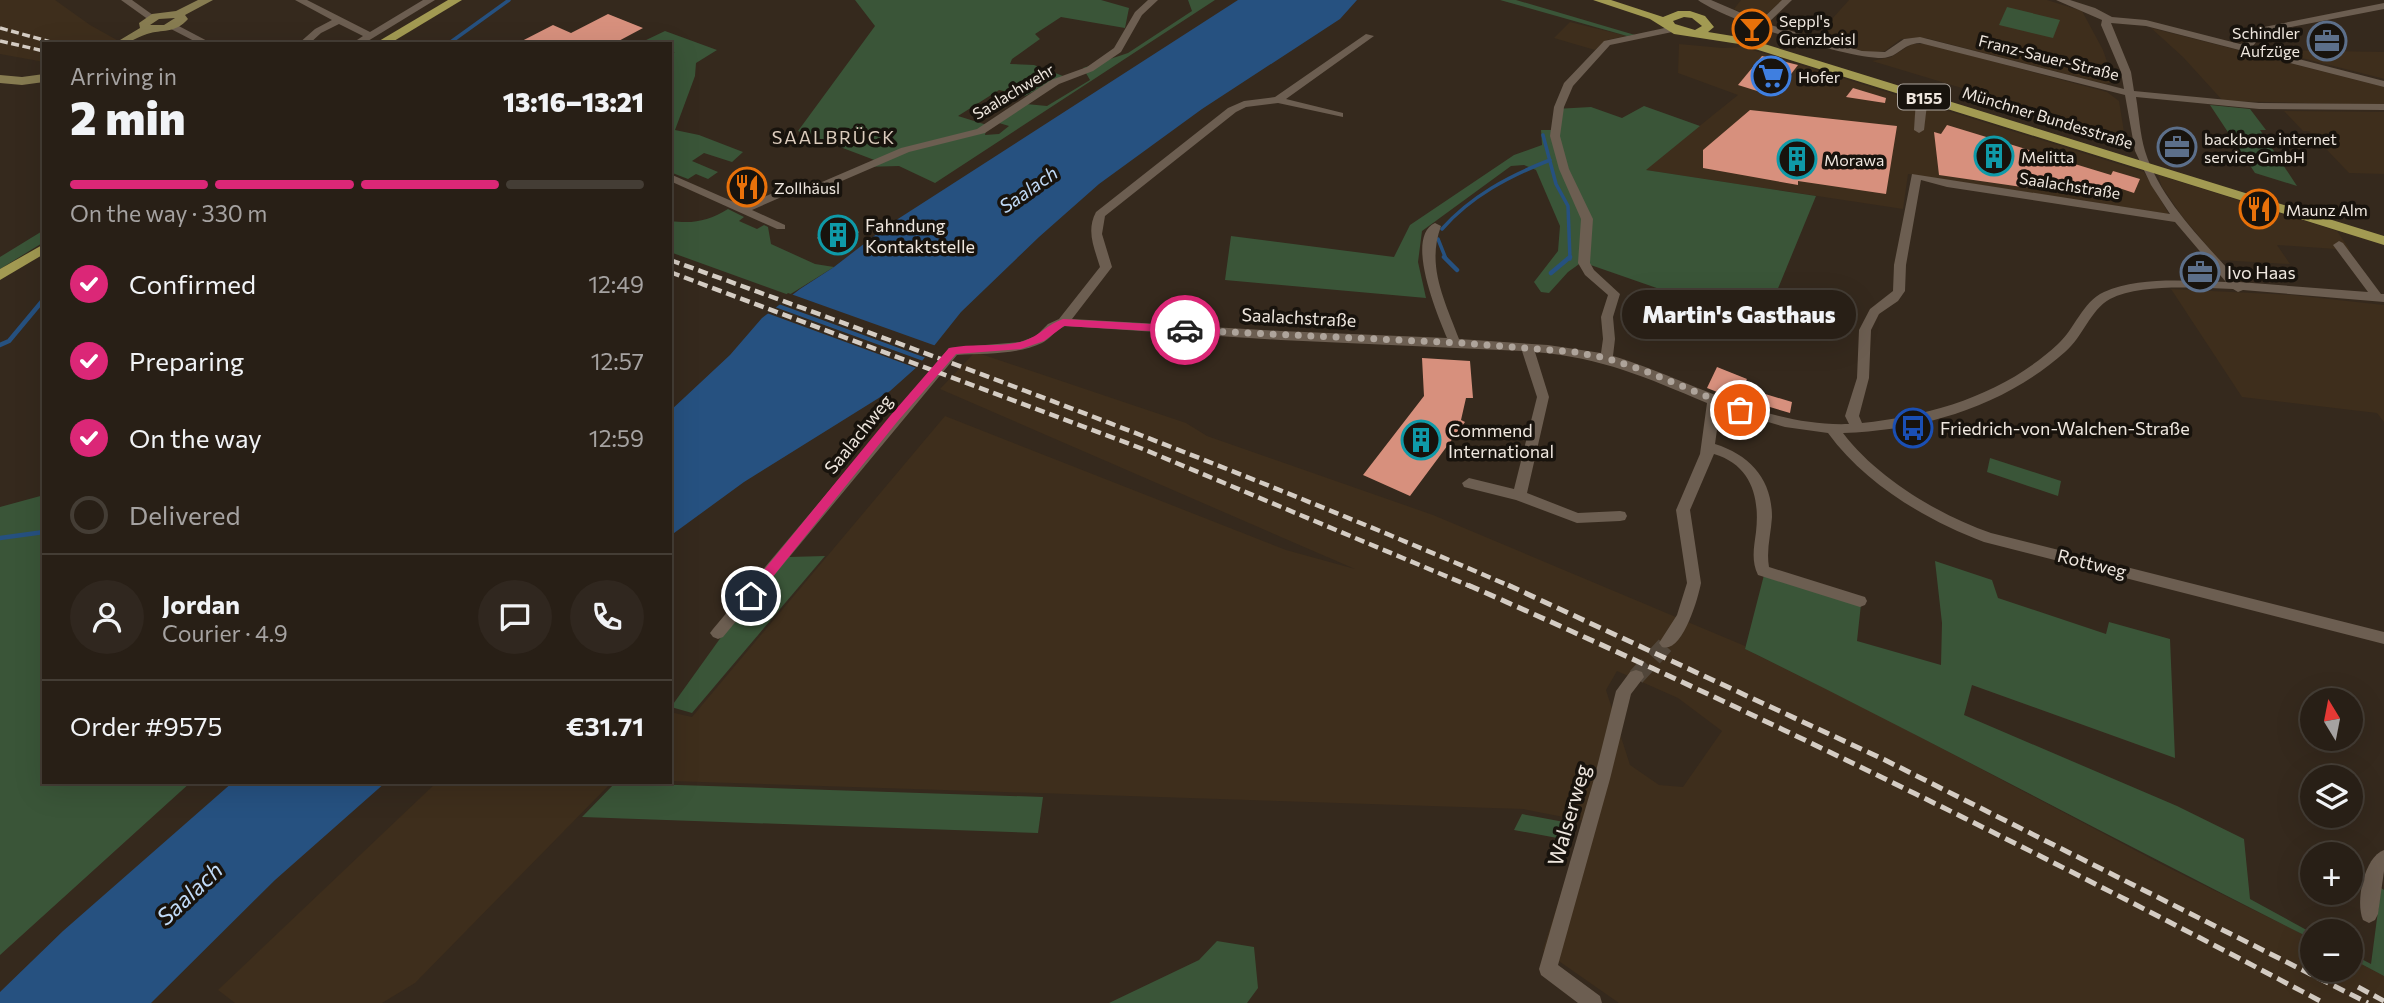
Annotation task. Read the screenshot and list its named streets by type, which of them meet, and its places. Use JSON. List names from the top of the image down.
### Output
{
  "streets": {
    "main road": ["B155", "Münchner Bundesstraße"],
    "street": [
      "Franz-Sauer-Straße",
      "Saalachwehr",
      "Saalachstraße",
      "Saalachweg",
      "Rottweg",
      "Walserweg"
    ]
  },
  "crossings": [
    ["Saalachstraße", "Saalachweg"],
    ["Saalachstraße", "Rottweg"]
  ],
  "districts": ["SAALBRÜCK"],
  "water": ["Saalach"],
  "places": {
    "bar": ["Seppl's Grenzbeisl"],
    "office": ["Schindler Aufzüge", "backbone internet service GmbH", "Ivo Haas"],
    "supermarket": ["Hofer"],
    "building": [
      "Melitta",
      "Morawa",
      "Fahndung Kontaktstelle",
      "Commend International"
    ],
    "restaurant": ["Zollhäusl", "Maunz Alm"],
    "other": ["Martin's Gasthaus"],
    "bus stop": ["Friedrich-von-Walchen-Straße"]
  },
  "north": "top",
  "page": {
    "heading": ["2 min", "Arriving in", "13:16–13:21"],
    "panel": [
      "Jordan",
      "Courier · 4.9",
      "Order #9575",
      "€31.71"
    ],
    "bar": "On the way · 330 m",
    "list": [
      ["Confirmed", "12:49"],
      ["Preparing", "12:57"],
      ["On the way", "12:59"],
      "Delivered"
    ],
    "bubble": "Martin's Gasthaus",
    "map_buttons": ["+", "−"]
  }
}
